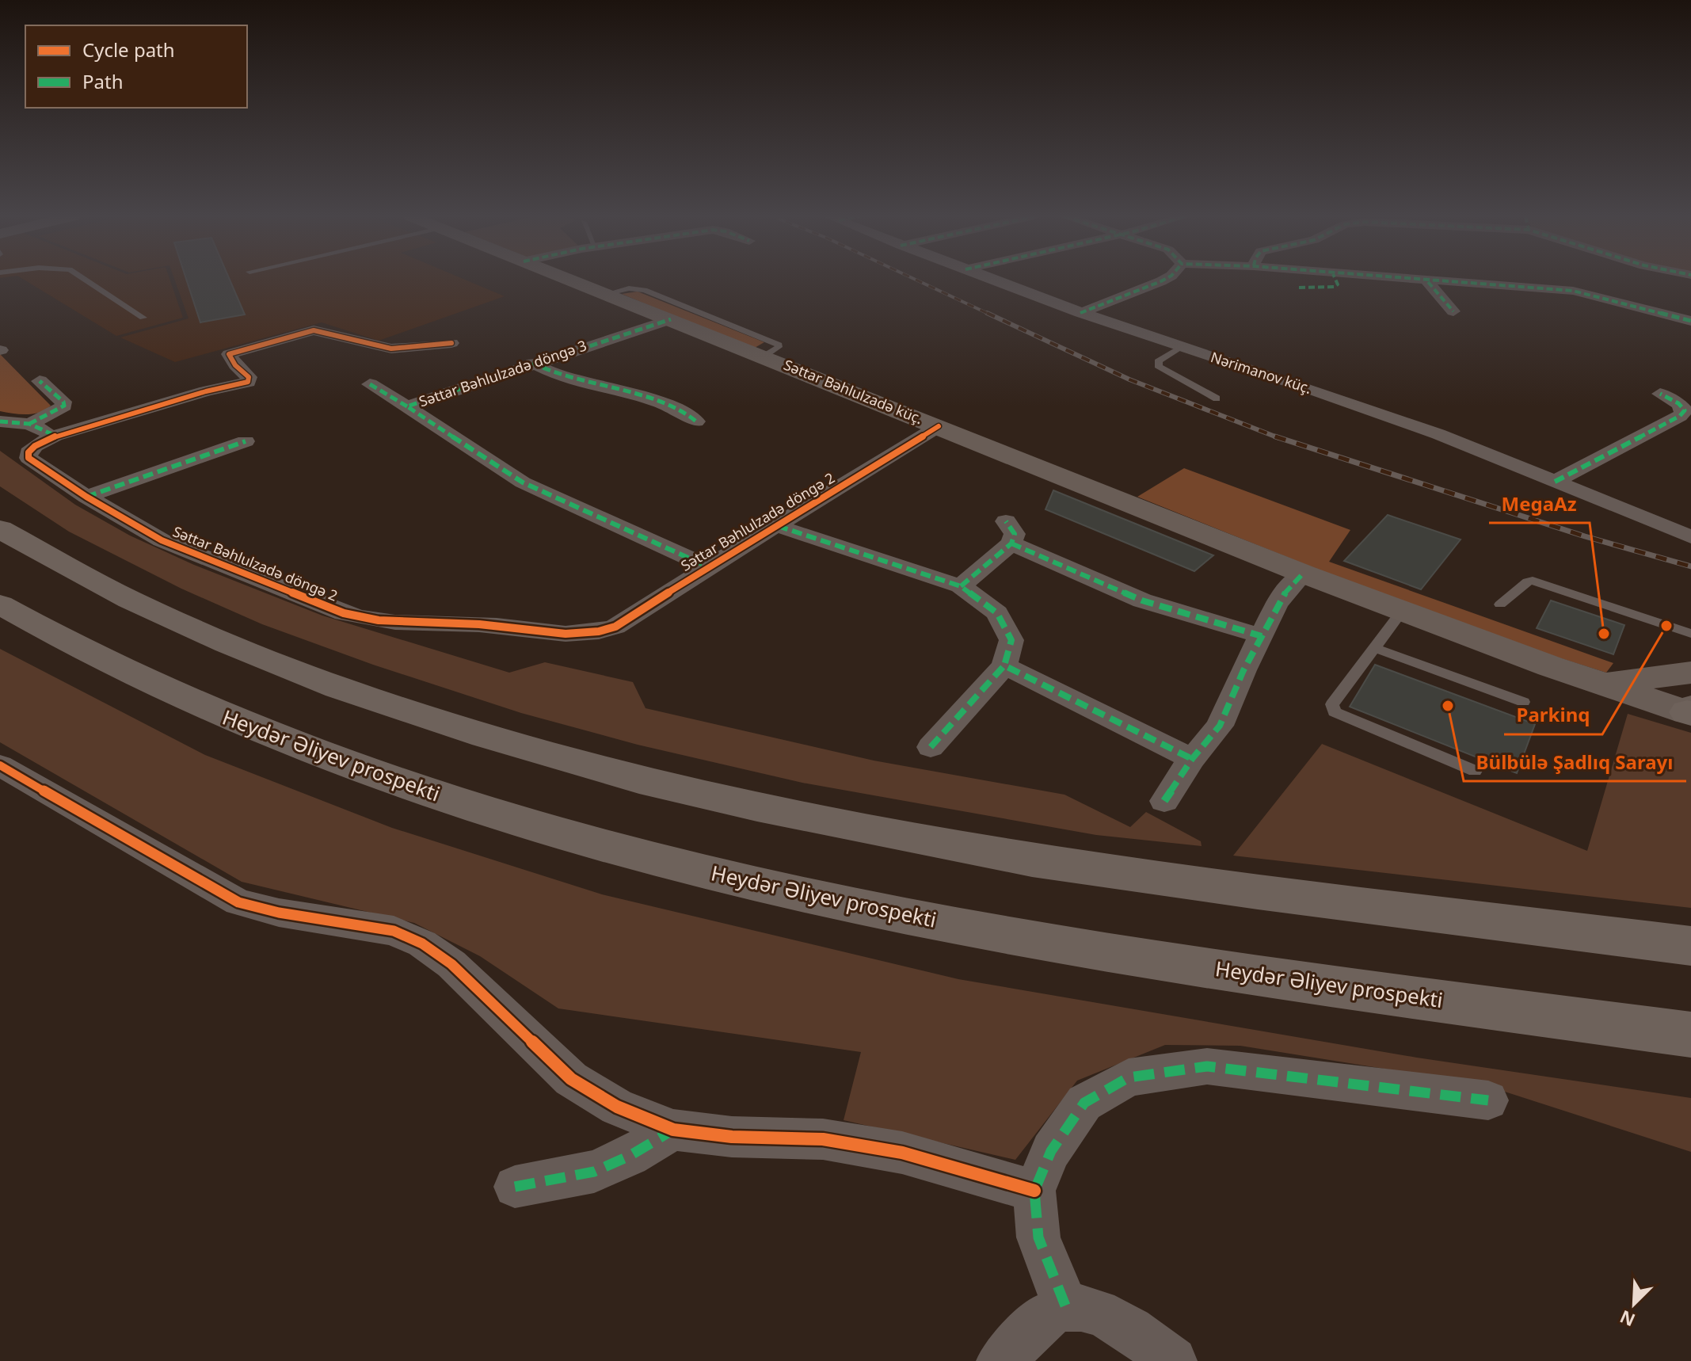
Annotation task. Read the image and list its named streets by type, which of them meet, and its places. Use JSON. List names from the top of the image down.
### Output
{
  "streets": {
    "highway": ["Heydər Əliyev prospekti"],
    "main road": ["Səttar Bəhlulzadə küç."],
    "street": ["Nərimanov küç.", "Səttar Bəhlulzadə döngə 3", "Səttar Bəhlulzadə döngə 2"]
  },
  "crossings": [
    ["Səttar Bəhlulzadə döngə 3", "Səttar Bəhlulzadə küç."],
    ["Səttar Bəhlulzadə döngə 3", "Səttar Bəhlulzadə döngə 2"],
    ["Səttar Bəhlulzadə küç.", "Səttar Bəhlulzadə döngə 2"]
  ],
  "places": ["Parkinq", "MegaAz", "Bülbülə Şadlıq Sarayı"],
  "legend": ["Cycle path", "Path"],
  "north": "bottom left"
}
